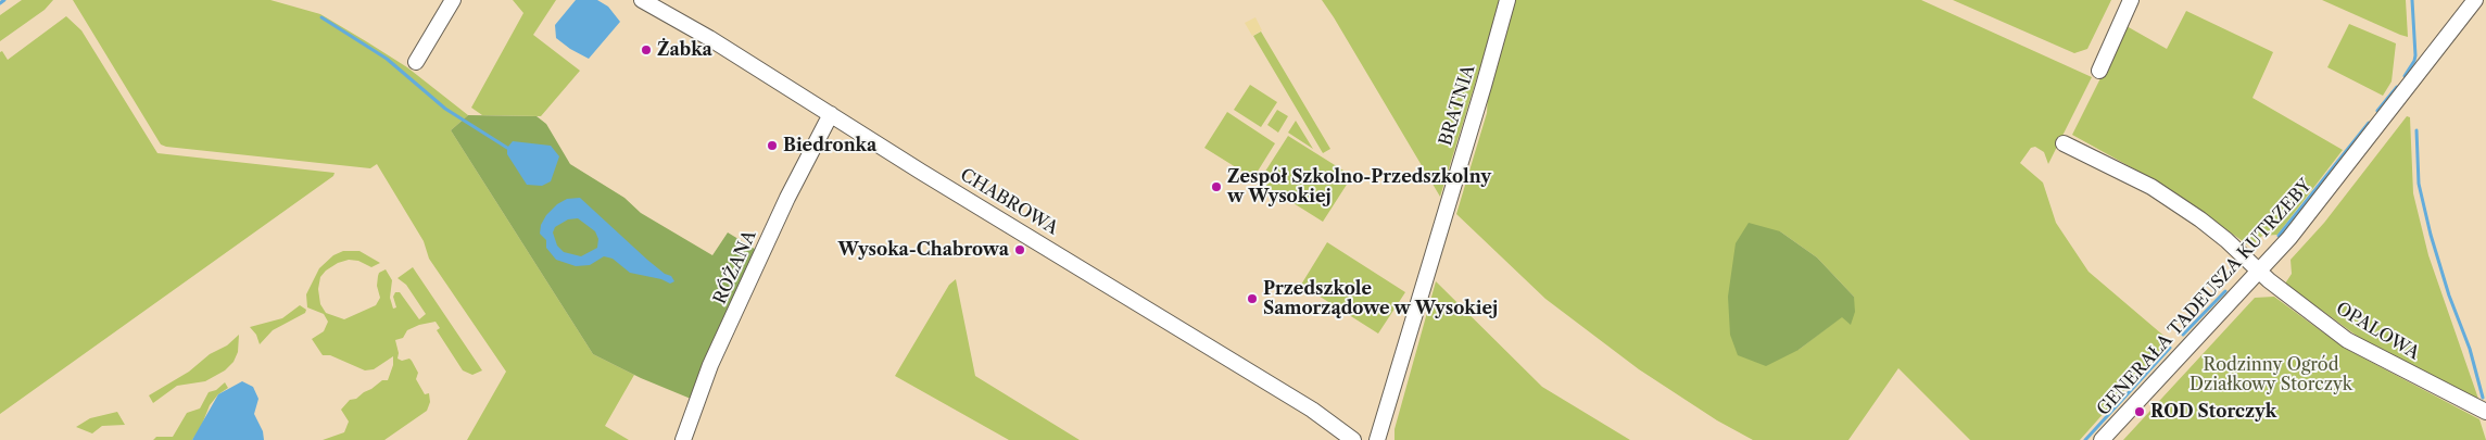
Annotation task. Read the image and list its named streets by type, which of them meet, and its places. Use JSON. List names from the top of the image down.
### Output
{
  "streets": {
    "street": [
      "BRATNIA",
      "CHABROWA",
      "RÓŻANA",
      "GENERAŁA TADEUSZA KUTRZEBY",
      "OPALOWA"
    ]
  },
  "crossings": [
    ["CHABROWA", "RÓŻANA"],
    ["GENERAŁA TADEUSZA KUTRZEBY", "OPALOWA"]
  ],
  "parks": ["Rodzinny Ogród Działkowy Storczyk"],
  "places": [
    "Żabka",
    "Biedronka",
    "Zespół Szkolno-Przedszkolny w Wysokiej",
    "Wysoka-Chabrowa",
    "Przedszkole Samorządowe w Wysokiej",
    "ROD Storczyk"
  ]
}
